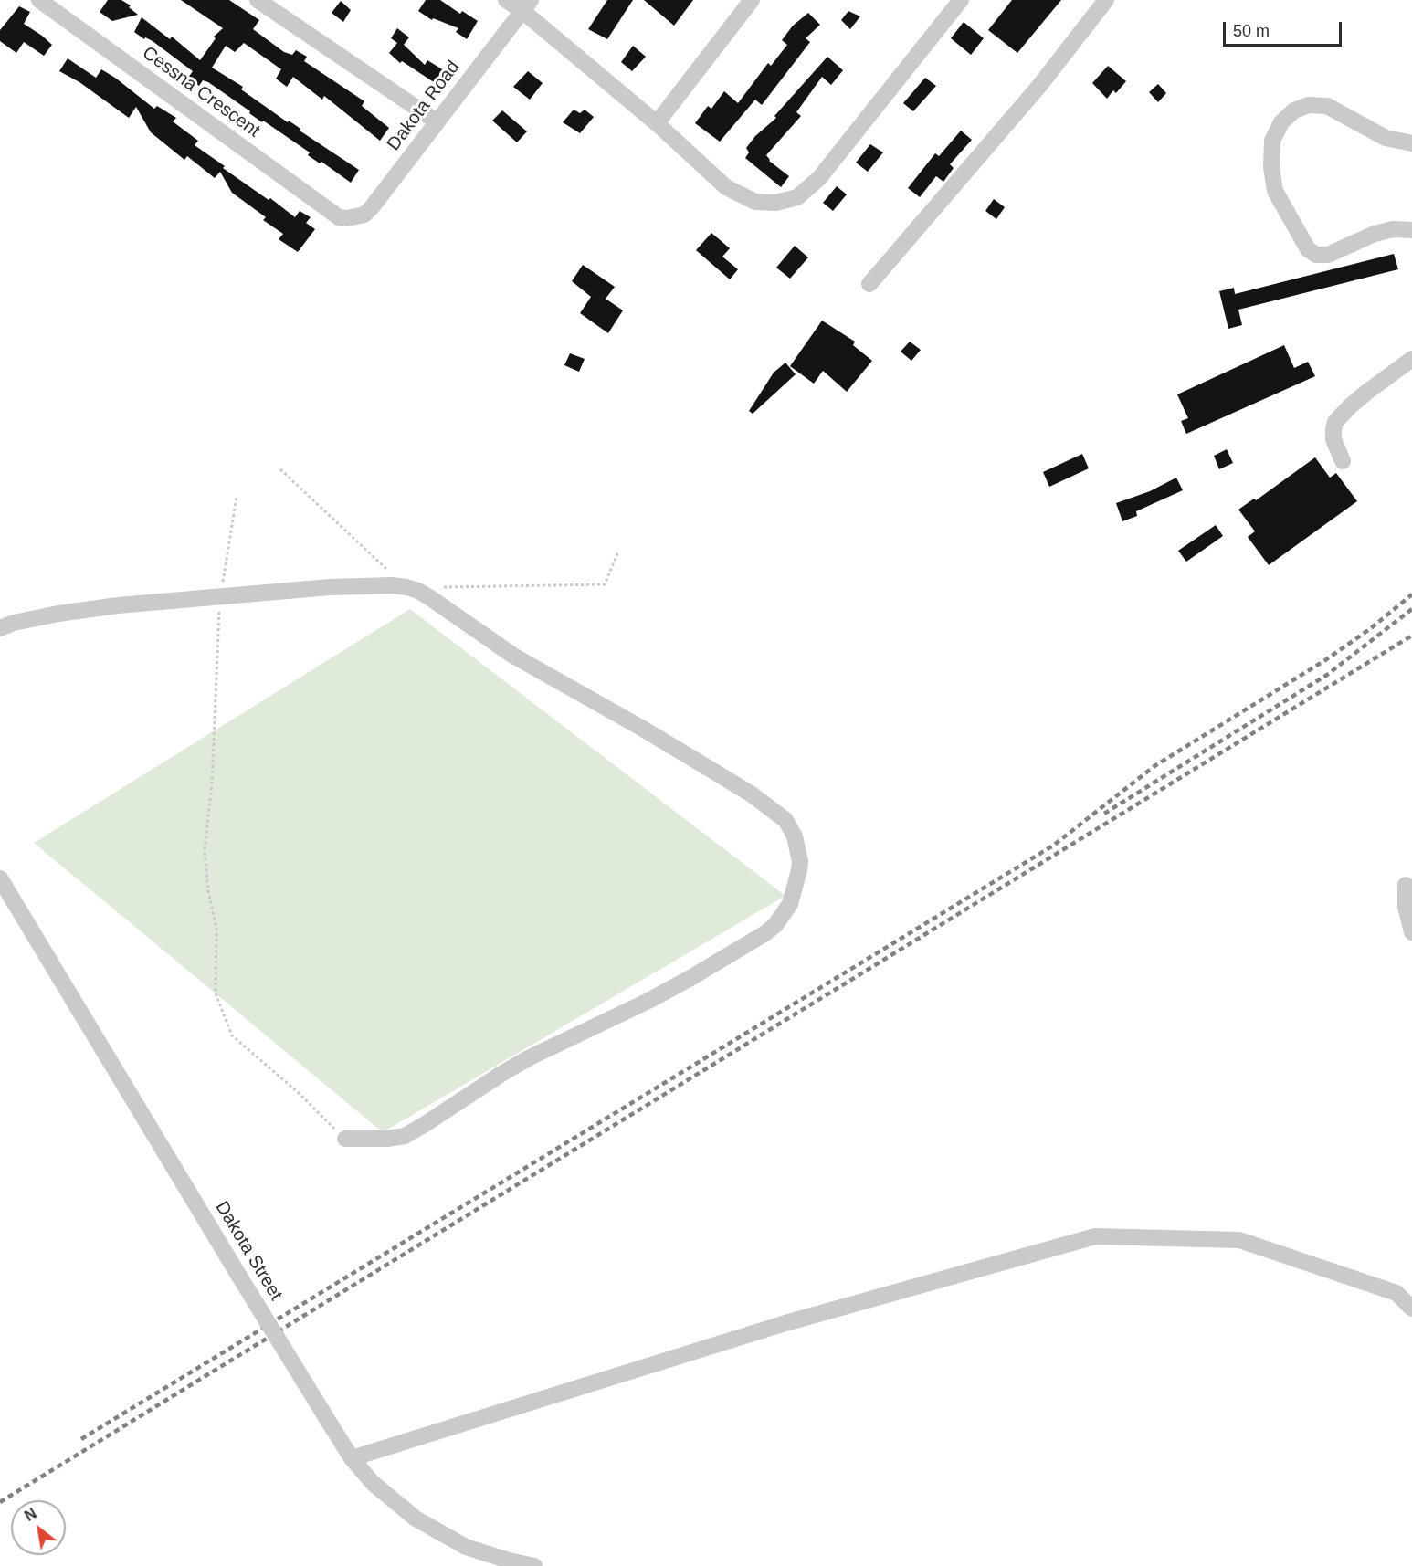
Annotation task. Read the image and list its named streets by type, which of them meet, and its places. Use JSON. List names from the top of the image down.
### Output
{
  "streets": {
    "street": ["Cessna Crescent", "Dakota Road", "Dakota Street"]
  },
  "crossings": [
    ["Cessna Crescent", "Dakota Road"]
  ],
  "scale_bar": "50 m",
  "north": "top left"
}
